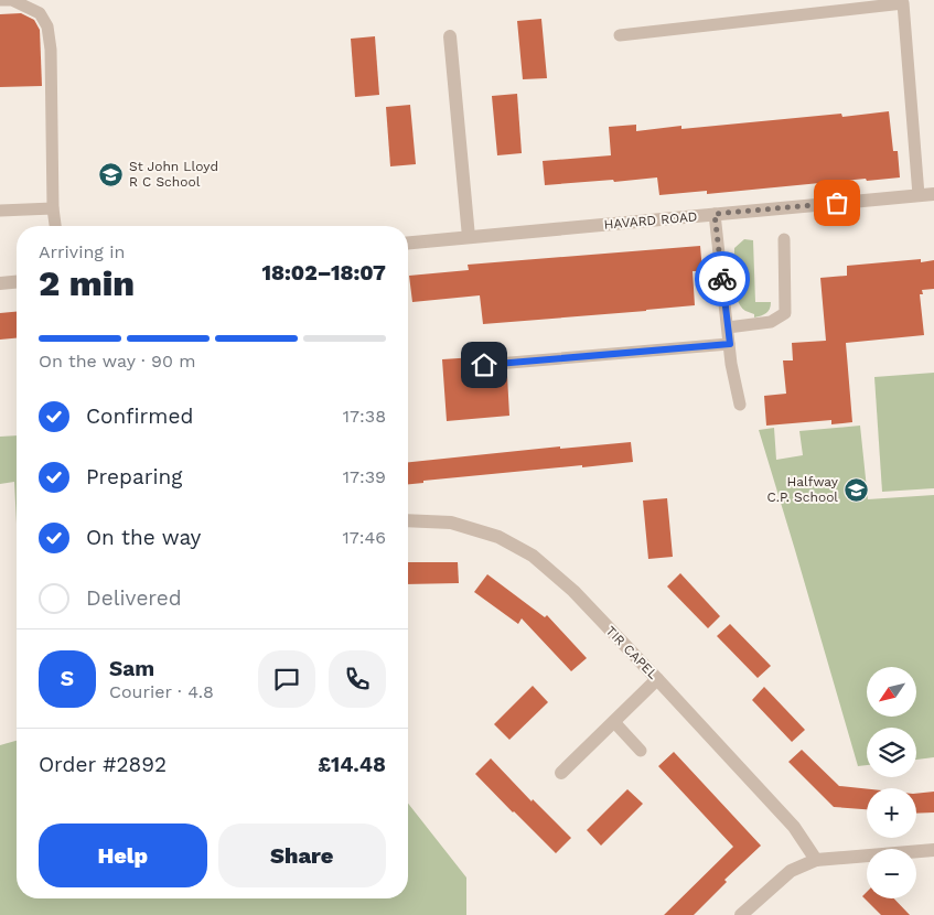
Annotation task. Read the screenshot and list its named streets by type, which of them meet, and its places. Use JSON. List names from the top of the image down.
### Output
{
  "streets": {
    "street": ["HAVARD ROAD", "TIR CAPEL"]
  },
  "places": {
    "school or university": ["St John Lloyd R C School", "Halfway C.P. School"]
  },
  "north": "bottom left",
  "page": {
    "heading": ["2 min", "Arriving in", "18:02–18:07"],
    "panel": [
      "Sam",
      "Courier · 4.8",
      "Order #2892",
      "£14.48"
    ],
    "bar": "On the way · 90 m",
    "list": [
      ["Confirmed", "17:38"],
      ["Preparing", "17:39"],
      ["On the way", "17:46"],
      "Delivered"
    ],
    "round": "S",
    "map_buttons": ["+", "−"],
    "buttons": ["Help", "Share"]
  }
}
